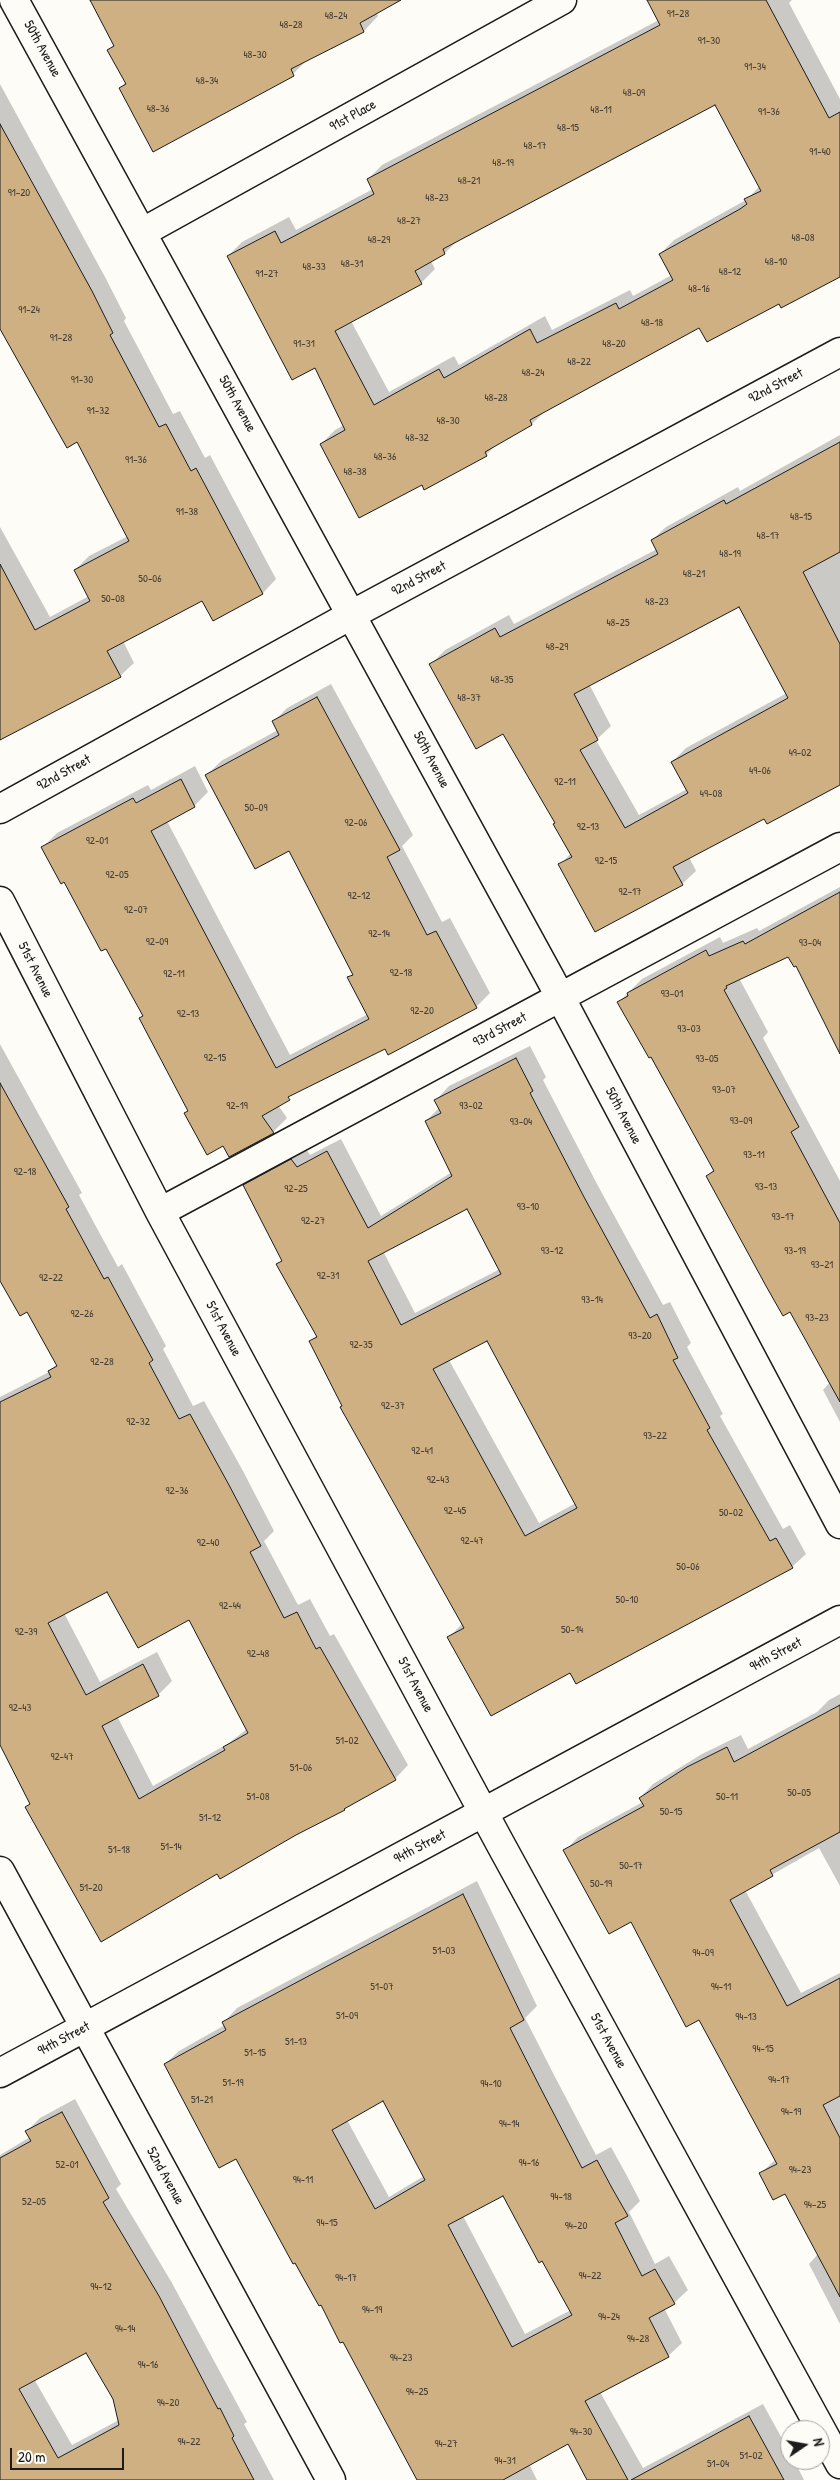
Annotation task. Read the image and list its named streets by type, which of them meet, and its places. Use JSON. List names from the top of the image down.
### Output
{
  "streets": {
    "street": [
      "50th Avenue",
      "91st Place",
      "92nd Street",
      "51st Avenue",
      "93rd Street",
      "94th Street",
      "52nd Avenue"
    ]
  },
  "crossings": [
    ["50th Avenue", "91st Place"],
    ["50th Avenue", "92nd Street"],
    ["50th Avenue", "93rd Street"],
    ["51st Avenue", "93rd Street"],
    ["51st Avenue", "94th Street"],
    ["94th Street", "52nd Avenue"]
  ],
  "house_numbers": [
    "91-28",
    "48-24",
    "48-28",
    "91-30",
    "48-30",
    "91-34",
    "48-34",
    "48-09",
    "48-36",
    "48-11",
    "91-36",
    "48-15",
    "48-17",
    "91-40",
    "48-19",
    "48-21",
    "91-20",
    "48-23",
    "48-27",
    "48-08",
    "48-29",
    "48-10",
    "48-31",
    "48-33",
    "48-12",
    "91-27",
    "48-16",
    "91-24",
    "48-18",
    "91-28",
    "91-31",
    "48-20",
    "48-22",
    "48-24",
    "91-30",
    "48-28",
    "91-32",
    "48-30",
    "48-32",
    "48-36",
    "91-36",
    "48-38",
    "91-38",
    "48-15",
    "48-17",
    "48-19",
    "48-21",
    "50-06",
    "50-08",
    "48-23",
    "48-25",
    "48-29",
    "48-35",
    "48-37",
    "49-02",
    "49-06",
    "92-11",
    "49-08",
    "50-09",
    "92-06",
    "92-13",
    "92-01",
    "92-15",
    "92-05",
    "92-17",
    "92-12",
    "92-07",
    "92-14",
    "92-09",
    "93-04",
    "92-18",
    "92-11",
    "93-01",
    "92-20",
    "92-13",
    "93-03",
    "92-15",
    "93-05",
    "93-07",
    "92-19",
    "93-02",
    "93-09",
    "93-04",
    "93-11",
    "92-18",
    "93-13",
    "92-25",
    "93-10",
    "93-17",
    "92-27",
    "93-12",
    "93-19",
    "93-21",
    "92-31",
    "92-22",
    "93-14",
    "92-26",
    "93-23",
    "93-20",
    "92-35",
    "92-28",
    "92-37",
    "92-32",
    "93-22",
    "92-41",
    "92-43",
    "92-36",
    "92-45",
    "50-02",
    "92-47",
    "92-40",
    "50-06",
    "50-10",
    "92-44",
    "50-14",
    "92-39",
    "92-48",
    "92-43",
    "51-02",
    "92-47",
    "51-06",
    "50-05",
    "51-08",
    "50-11",
    "50-15",
    "51-12",
    "51-14",
    "51-18",
    "50-17",
    "50-19",
    "51-20",
    "51-03",
    "94-09",
    "51-07",
    "94-11",
    "51-09",
    "94-13",
    "51-13",
    "94-15",
    "51-15",
    "94-17",
    "51-19",
    "94-10",
    "51-21",
    "94-19",
    "94-14",
    "94-16",
    "52-01",
    "94-23",
    "94-11",
    "94-18",
    "52-05",
    "94-25",
    "94-15",
    "94-20",
    "94-22",
    "94-17",
    "94-12",
    "94-19",
    "94-24",
    "94-14",
    "94-28",
    "94-23",
    "94-16",
    "94-25",
    "94-20",
    "94-30",
    "94-22",
    "94-27",
    "51-02",
    "94-31",
    "51-04"
  ],
  "scale_bar": "20 m",
  "north": "right"
}
